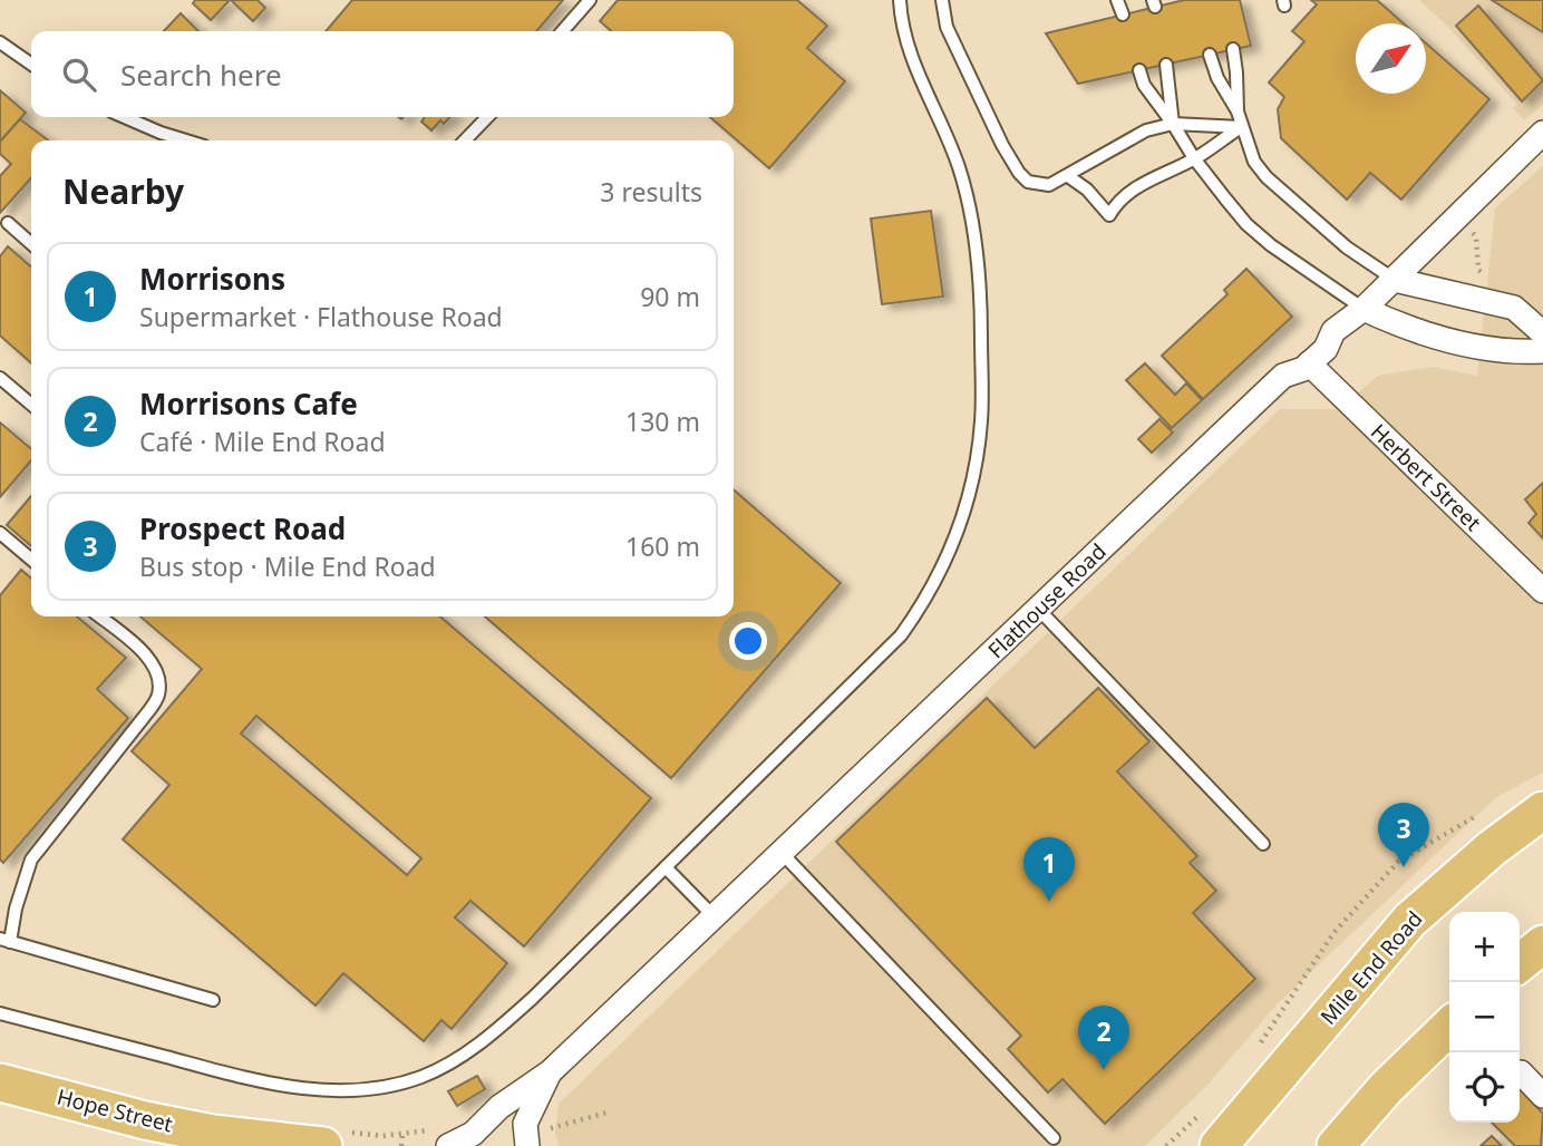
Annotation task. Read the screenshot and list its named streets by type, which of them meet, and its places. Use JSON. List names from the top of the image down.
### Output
{
  "streets": {
    "main road": ["Mile End Road", "Hope Street"],
    "street": ["Herbert Street", "Flathouse Road"]
  },
  "crossings": [
    ["Herbert Street", "Flathouse Road"]
  ],
  "north": "top right",
  "page": {
    "search": "Search here",
    "heading": ["Nearby", "3 results"],
    "list": [
      {
        "mark": "1",
        "name": "Morrisons",
        "note": "Supermarket · Flathouse Road",
        "value": "90 m"
      },
      {
        "mark": "2",
        "name": "Morrisons Cafe",
        "note": "Café · Mile End Road",
        "value": "130 m"
      },
      {
        "mark": "3",
        "name": "Prospect Road",
        "note": "Bus stop · Mile End Road",
        "value": "160 m"
      }
    ],
    "pins": ["3", "1", "2"],
    "map_buttons": ["+", "−"]
  }
}
